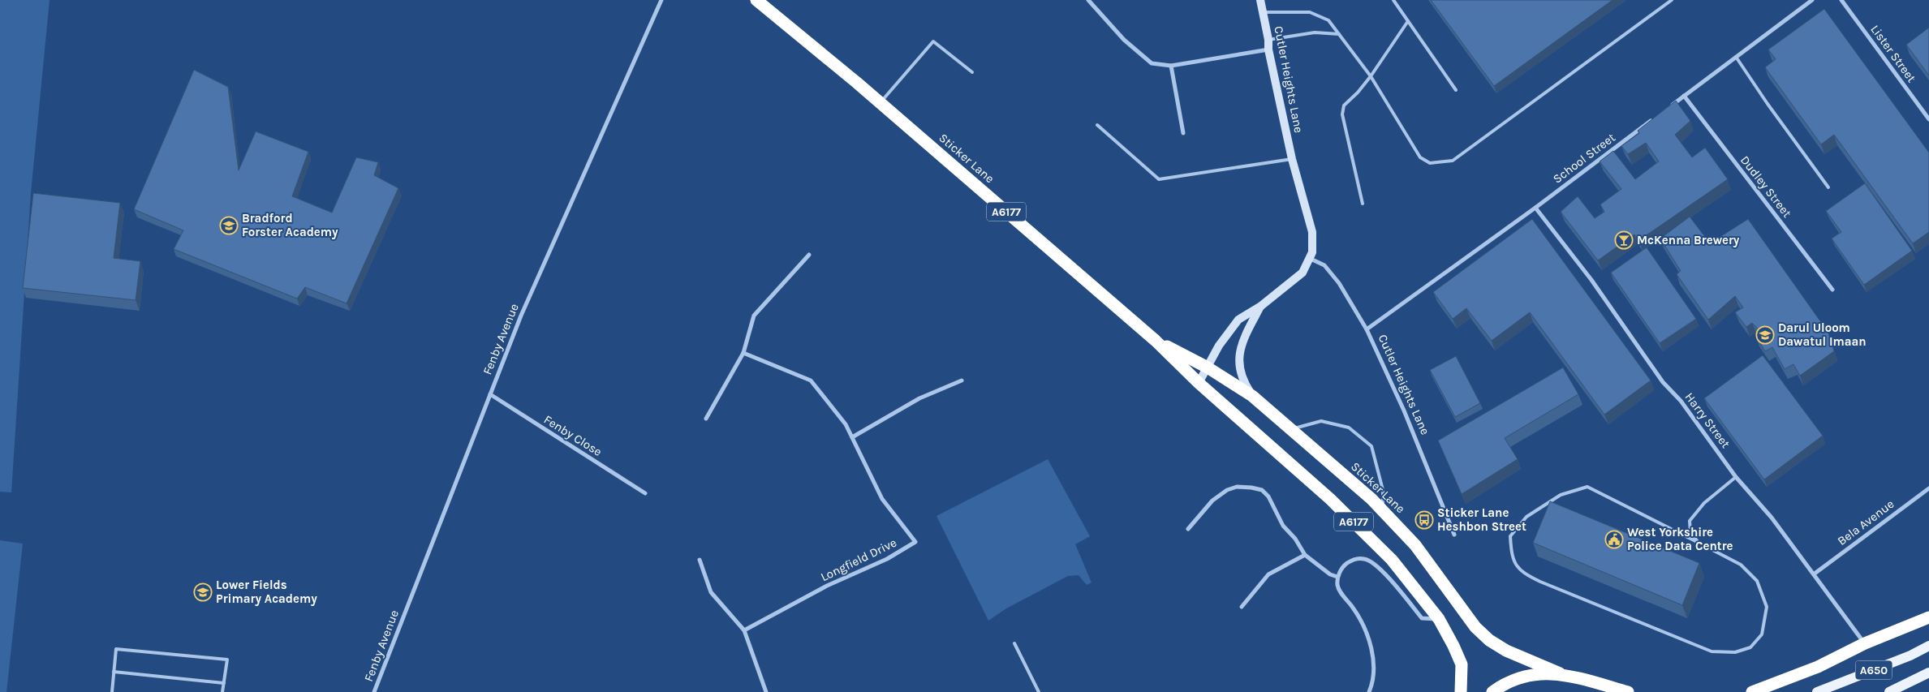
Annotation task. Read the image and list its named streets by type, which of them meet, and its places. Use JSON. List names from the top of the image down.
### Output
{
  "streets": {
    "highway": ["Sticker Lane", "A6177"],
    "main road": ["A650"],
    "street": [
      "Lister Street",
      "Cutler Heights Lane",
      "School Street",
      "Dudley Street",
      "Fenby Avenue",
      "Harry Street",
      "Fenby Close",
      "Bela Avenue",
      "Longfield Drive"
    ]
  },
  "crossings": [
    ["Cutler Heights Lane", "School Street"],
    ["School Street", "Harry Street"],
    ["Fenby Avenue", "Fenby Close"],
    ["Harry Street", "Bela Avenue"]
  ],
  "places": {
    "school or university": ["Bradford Forster Academy", "Darul Uloom Dawatul Imaan", "Lower Fields Primary Academy"],
    "bar": ["McKenna Brewery"],
    "bus stop": ["Sticker Lane Heshbon Street"],
    "public building": ["West Yorkshire Police Data Centre"]
  }
}
